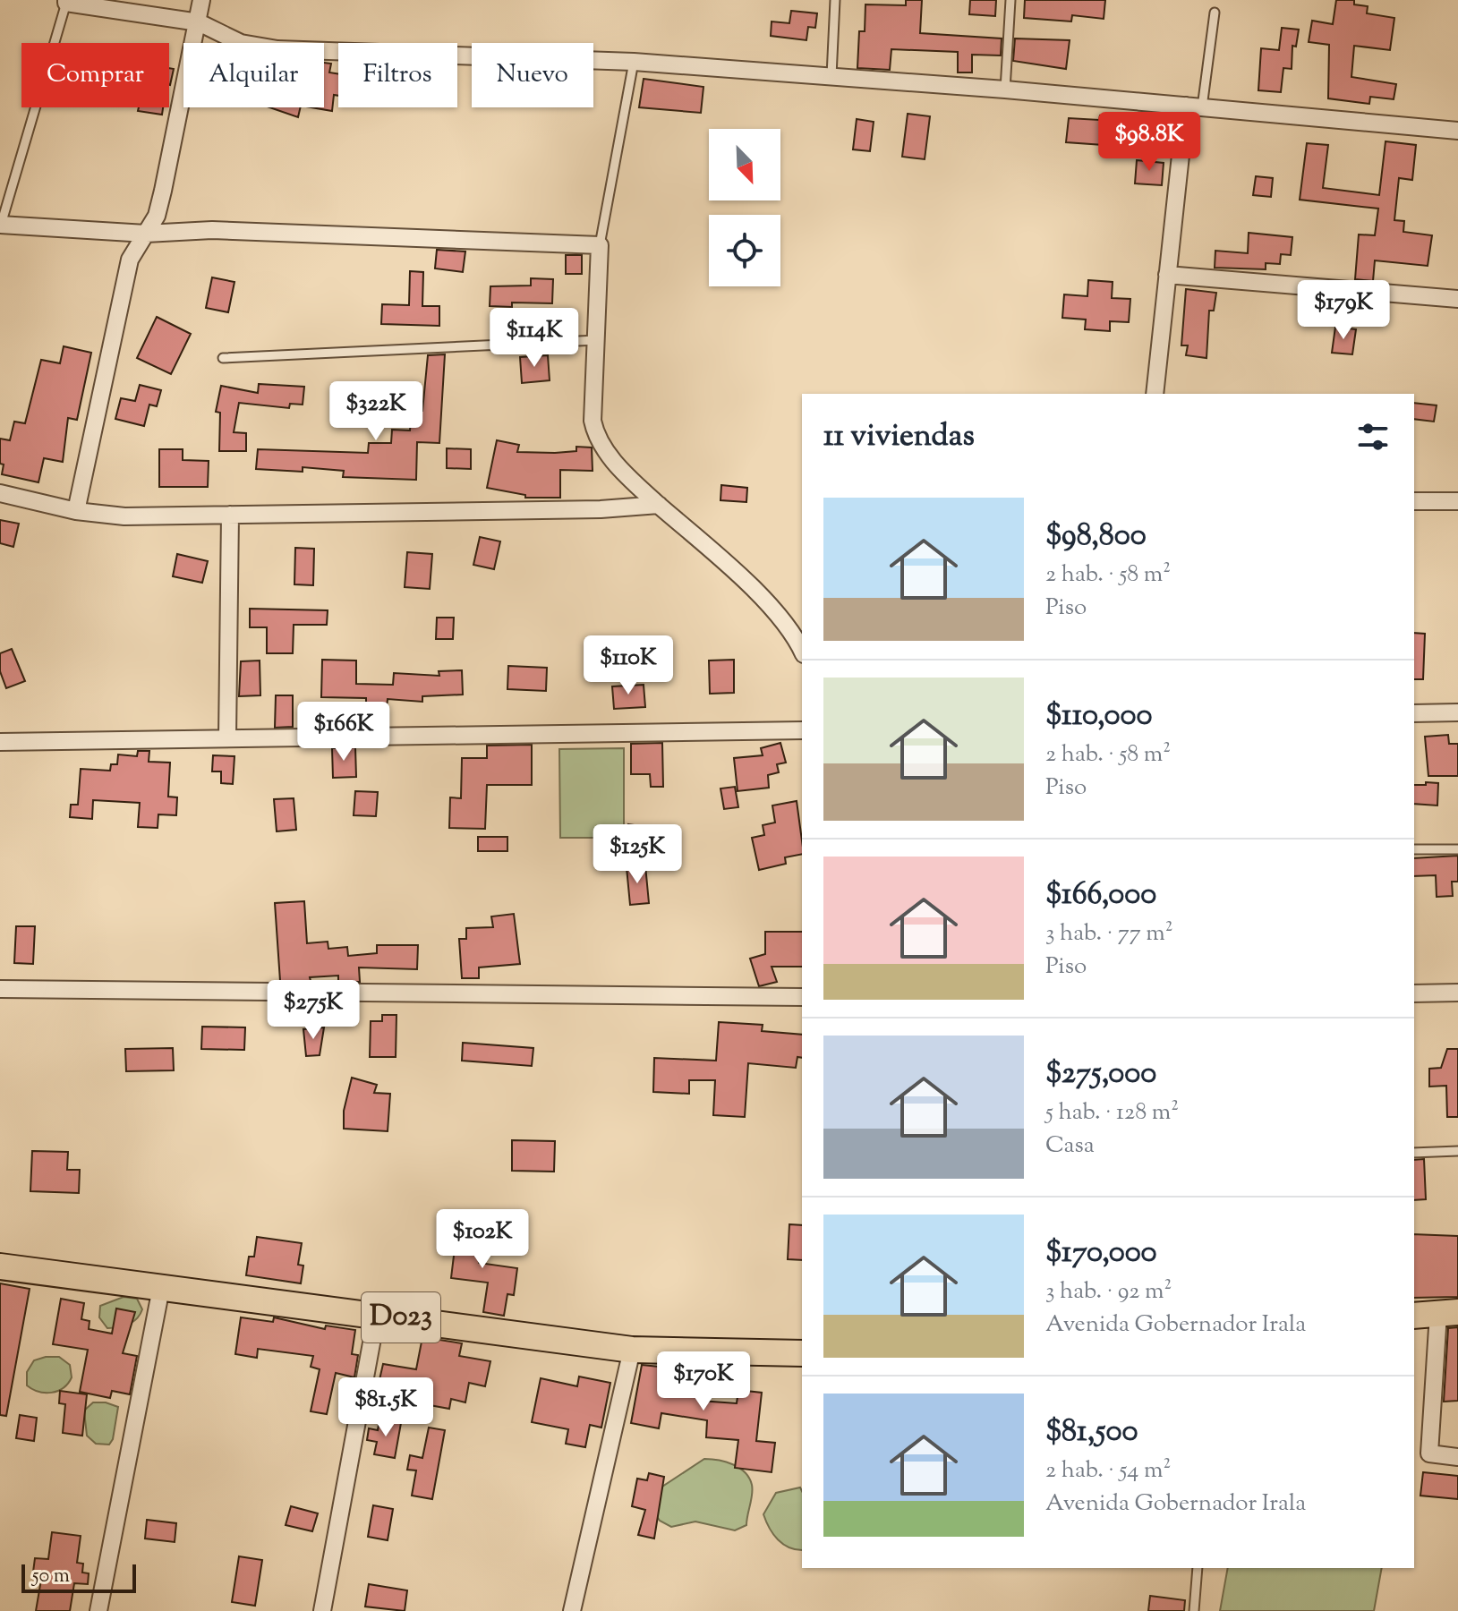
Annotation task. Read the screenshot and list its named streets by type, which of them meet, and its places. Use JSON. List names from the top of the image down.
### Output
{
  "streets": {
    "main road": ["D023"]
  },
  "scale_bar": "50 m",
  "north": "bottom right",
  "page": {
    "chip": [
      "Comprar",
      "Alquilar",
      "Filtros",
      "Nuevo"
    ],
    "price": [
      "$98.8K",
      "$179K",
      "$114K",
      "$322K",
      "$110K",
      "$166K",
      "$125K",
      "$275K",
      "$102K",
      "$170K",
      "$81.5K"
    ],
    "heading": "11 viviendas",
    "list": [
      {
        "name": "$98,800",
        "note": "2 hab. · 58 m² · Piso"
      },
      {
        "name": "$110,000",
        "note": "2 hab. · 58 m² · Piso"
      },
      {
        "name": "$166,000",
        "note": "3 hab. · 77 m² · Piso"
      },
      {
        "name": "$275,000",
        "note": "5 hab. · 128 m² · Casa"
      },
      {
        "name": "$170,000",
        "note": "3 hab. · 92 m² · Avenida Gobernador Irala"
      },
      {
        "name": "$81,500",
        "note": "2 hab. · 54 m² · Avenida Gobernador Irala"
      }
    ],
    "scale": "50 m"
  }
}
